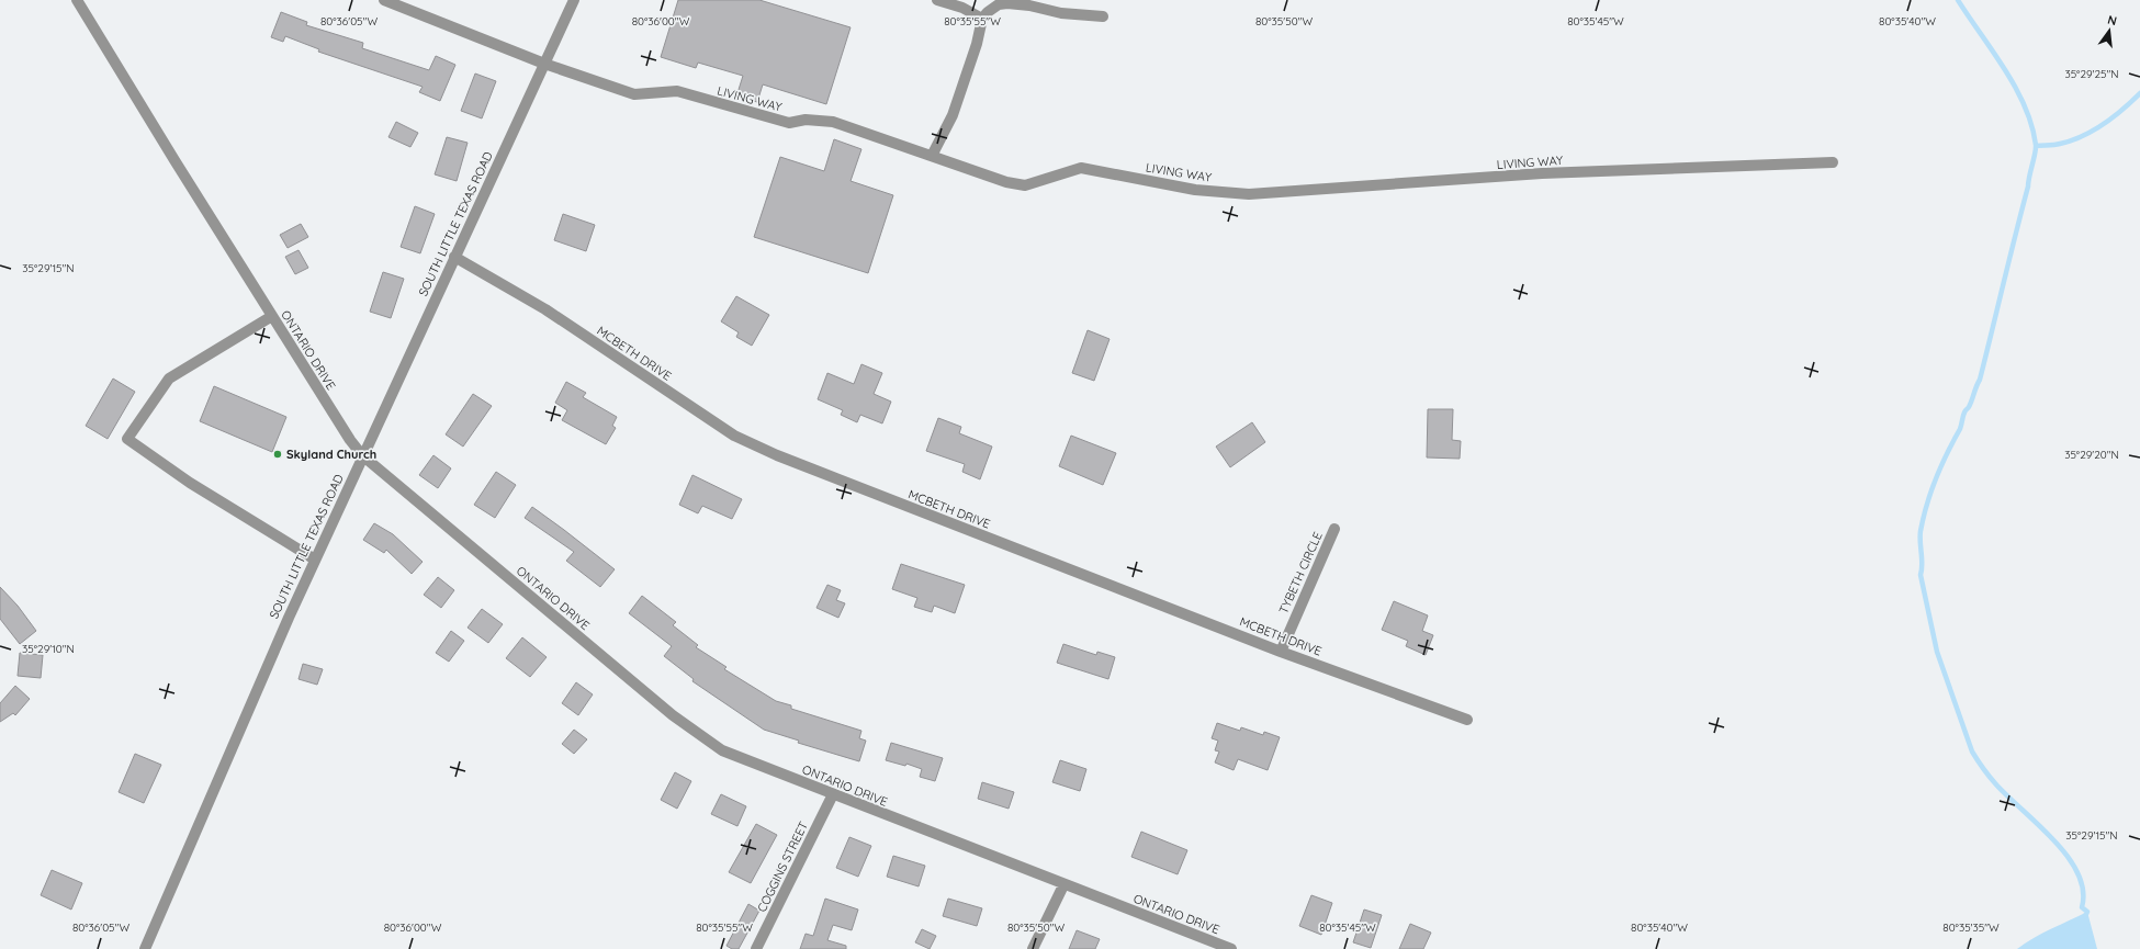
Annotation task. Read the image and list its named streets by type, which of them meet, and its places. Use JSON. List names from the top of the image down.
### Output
{
  "streets": {
    "street": [
      "LIVING WAY",
      "SOUTH LITTLE TEXAS ROAD",
      "ONTARIO DRIVE",
      "MCBETH DRIVE",
      "TYBETH CIRCLE",
      "COGGINS STREET"
    ]
  },
  "crossings": [
    ["LIVING WAY", "SOUTH LITTLE TEXAS ROAD"],
    ["SOUTH LITTLE TEXAS ROAD", "ONTARIO DRIVE"],
    ["SOUTH LITTLE TEXAS ROAD", "MCBETH DRIVE"],
    ["ONTARIO DRIVE", "COGGINS STREET"],
    ["MCBETH DRIVE", "TYBETH CIRCLE"]
  ],
  "places": ["Skyland Church"],
  "north": "top",
  "coordinates": [
    "80°36'05\"W",
    "80°36'00\"W",
    "80°35'55\"W",
    "80°35'50\"W",
    "80°35'45\"W",
    "80°35'40\"W",
    "35°29'25\"N",
    "35°29'15\"N",
    "35°29'20\"N",
    "35°29'10\"N",
    "80°35'35\"W"
  ]
}
